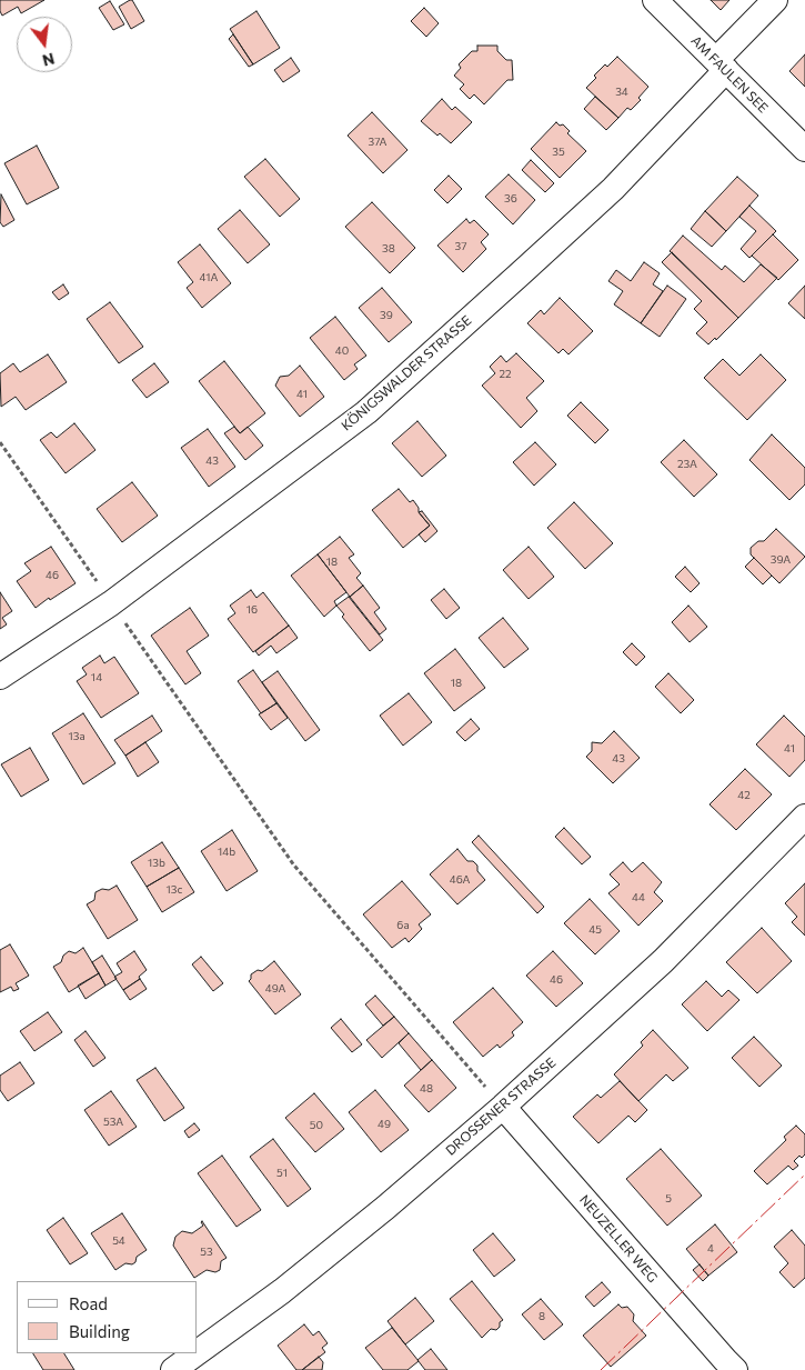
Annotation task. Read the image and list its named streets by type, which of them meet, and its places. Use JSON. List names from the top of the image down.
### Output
{
  "streets": {
    "street": [
      "AM FAULEN SEE",
      "KÖNIGSWALDER STRASSE",
      "DROSSENER STRASSE",
      "NEUZELLER WEG"
    ]
  },
  "crossings": [
    ["AM FAULEN SEE", "KÖNIGSWALDER STRASSE"],
    ["DROSSENER STRASSE", "NEUZELLER WEG"]
  ],
  "house_numbers": [
    "34",
    "37A",
    "35",
    "36",
    "37",
    "38",
    "41A",
    "39",
    "40",
    "22",
    "41",
    "43",
    "23A",
    "39A",
    "18",
    "46",
    "16",
    "14",
    "18",
    "13a",
    "41",
    "43",
    "42",
    "14b",
    "13b",
    "46A",
    "13c",
    "44",
    "6a",
    "45",
    "46",
    "49A",
    "48",
    "53A",
    "49",
    "50",
    "51",
    "5",
    "54",
    "4",
    "53",
    "8"
  ],
  "legend": ["Road", "Building"],
  "north": "bottom"
}
